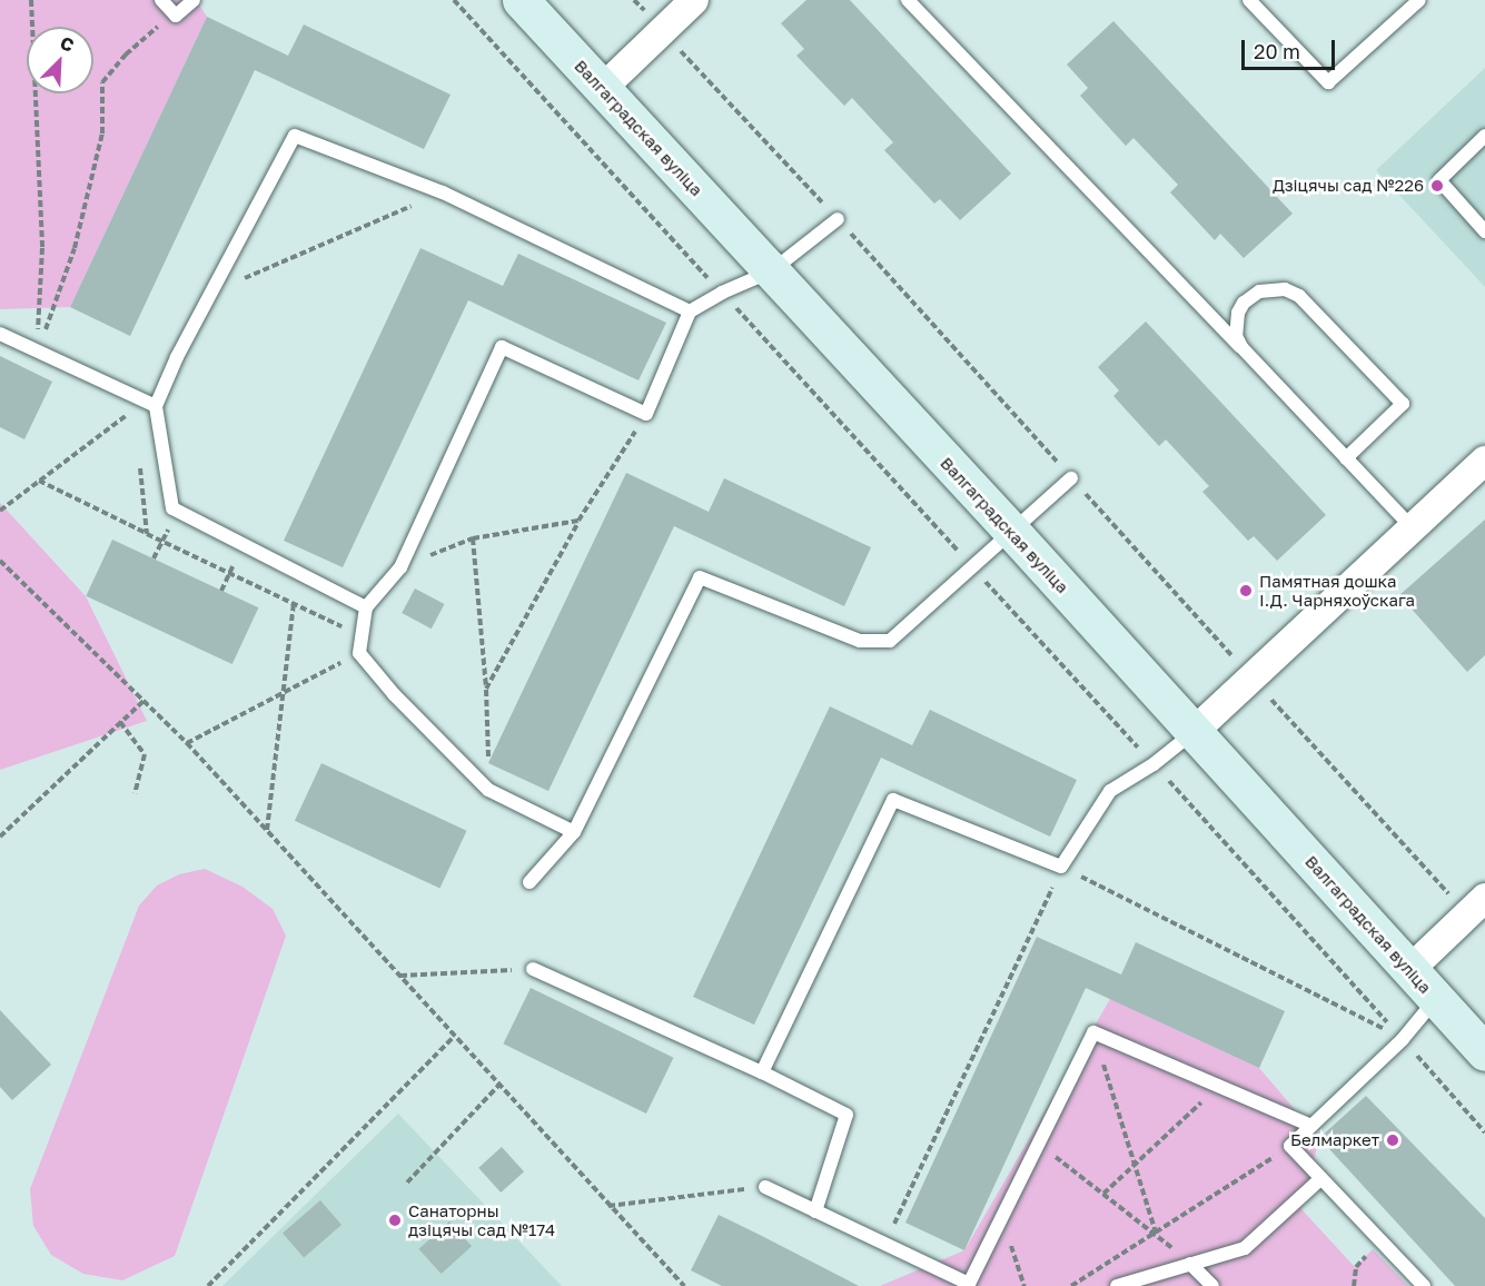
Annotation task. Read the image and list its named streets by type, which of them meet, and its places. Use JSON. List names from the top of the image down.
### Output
{
  "streets": {
    "main road": ["Валгаградская вуліца"]
  },
  "places": [
    "Дзіцячы сад №226",
    "Памятная дошка І.Д. Чарняхоўскага",
    "Белмаркет",
    "Санаторны дзіцячы сад №174"
  ],
  "scale_bar": "20 m",
  "north": "top right"
}
